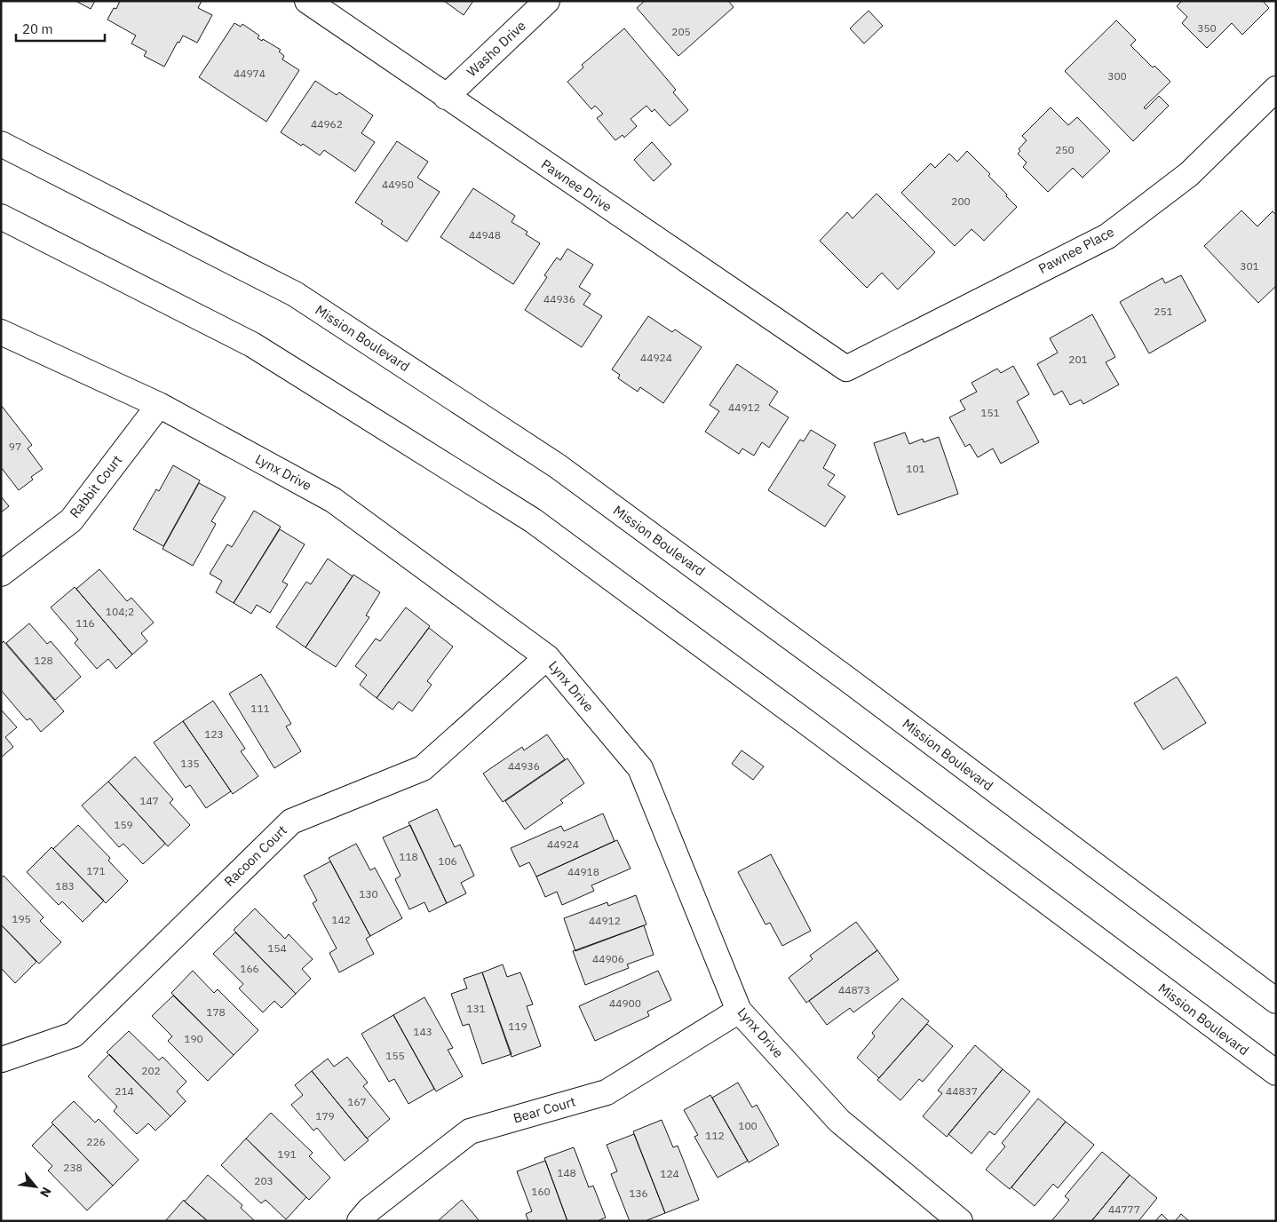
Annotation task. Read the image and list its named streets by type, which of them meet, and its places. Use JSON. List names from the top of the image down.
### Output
{
  "streets": {
    "street": [
      "Washo Drive",
      "Pawnee Drive",
      "Pawnee Place",
      "Mission Boulevard",
      "Lynx Drive",
      "Rabbit Court",
      "Racoon Court",
      "Bear Court"
    ]
  },
  "crossings": [
    ["Washo Drive", "Pawnee Drive"],
    ["Pawnee Drive", "Pawnee Place"],
    ["Lynx Drive", "Rabbit Court"],
    ["Lynx Drive", "Racoon Court"],
    ["Lynx Drive", "Bear Court"]
  ],
  "house_numbers": [
    "350",
    "205",
    "44974",
    "300",
    "44962",
    "250",
    "44950",
    "200",
    "44948",
    "301",
    "44936",
    "251",
    "44924",
    "201",
    "44912",
    "151",
    "97",
    "101",
    "104;2",
    "116",
    "128",
    "111",
    "123",
    "135",
    "44936",
    "147",
    "159",
    "44924",
    "118",
    "106",
    "171",
    "44918",
    "183",
    "130",
    "195",
    "142",
    "44912",
    "154",
    "44906",
    "166",
    "44873",
    "44900",
    "131",
    "178",
    "119",
    "143",
    "190",
    "155",
    "202",
    "214",
    "44837",
    "167",
    "179",
    "100",
    "112",
    "226",
    "191",
    "238",
    "148",
    "124",
    "203",
    "160",
    "136",
    "44777"
  ],
  "scale_bar": "20 m",
  "north": "bottom right"
}
